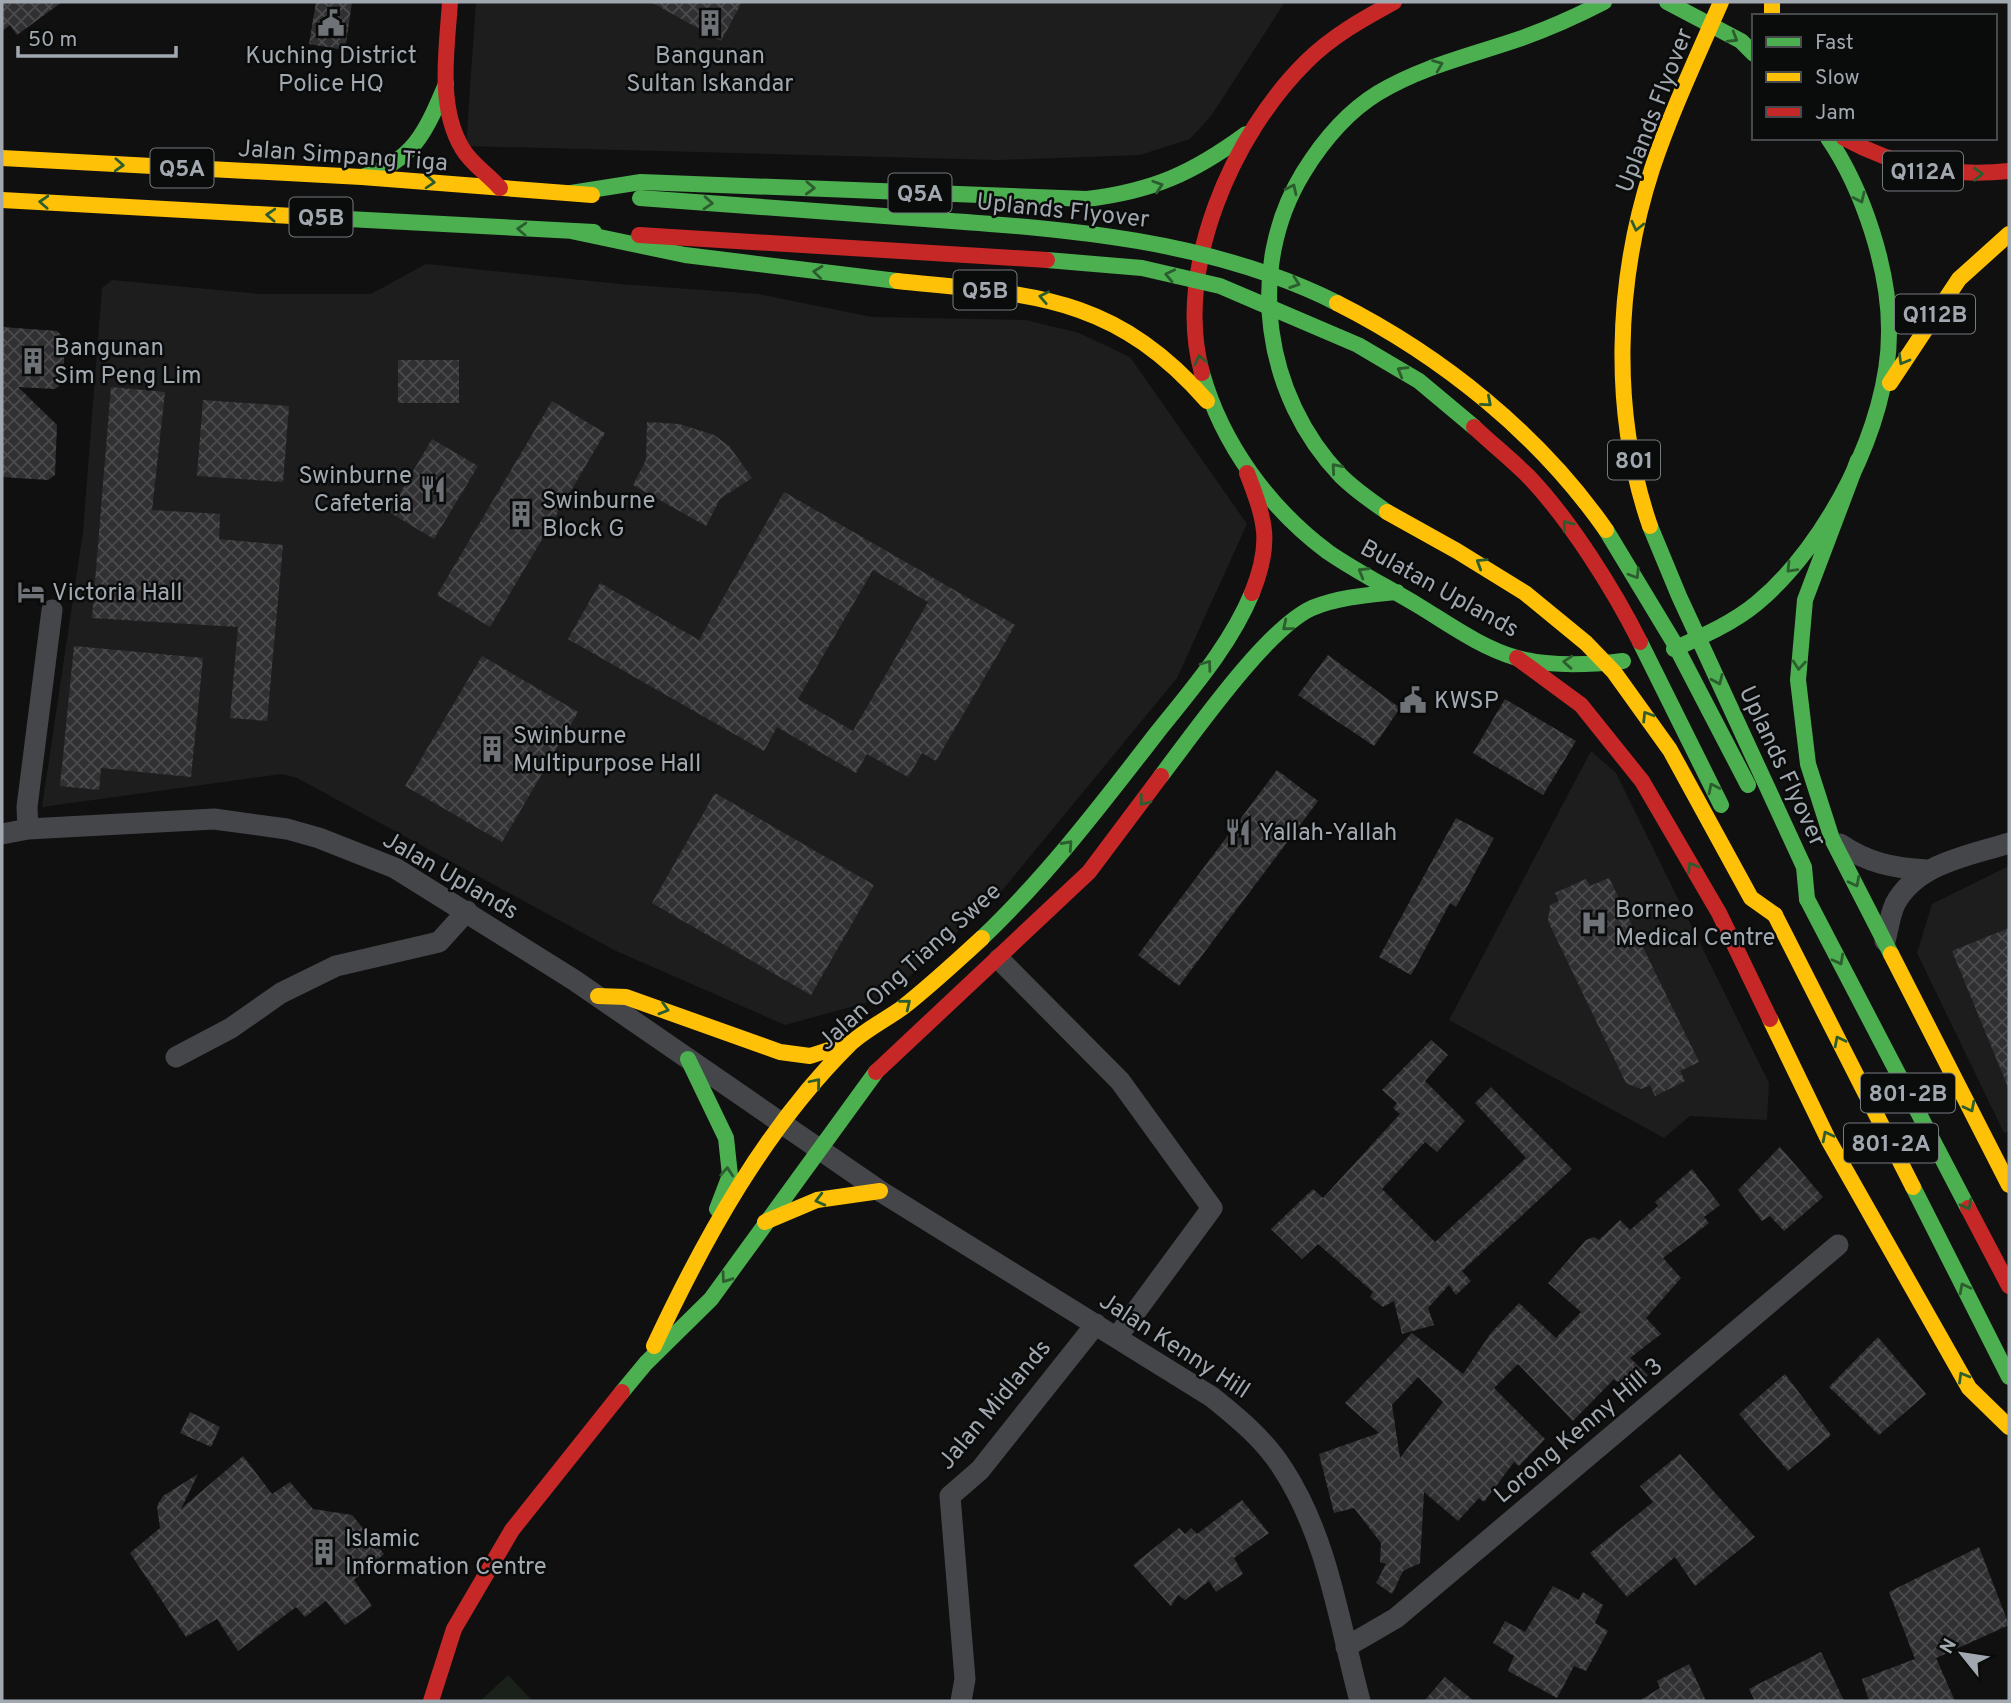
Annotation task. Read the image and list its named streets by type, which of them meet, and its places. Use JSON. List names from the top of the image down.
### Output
{
  "streets": {
    "main road": [
      "Uplands Flyover",
      "Jalan Simpang Tiga",
      "Q5A",
      "Q112A",
      "Q5B",
      "Q112B",
      "801",
      "Bulatan Uplands",
      "Jalan Ong Tiang Swee",
      "801-2B",
      "801-2A"
    ],
    "street": [
      "Jalan Uplands",
      "Jalan Kenny Hill",
      "Jalan Midlands",
      "Lorong Kenny Hill 3"
    ]
  },
  "crossings": [
    ["Uplands Flyover", "Jalan Simpang Tiga"],
    ["Uplands Flyover", "Q5B"],
    ["Uplands Flyover", "801-2B"],
    ["Jalan Simpang Tiga", "Q5A"],
    ["Q5A", "Bulatan Uplands"],
    ["Q5B", "Bulatan Uplands"],
    ["Q112B", "Bulatan Uplands"],
    ["Bulatan Uplands", "Jalan Ong Tiang Swee"],
    ["Jalan Uplands", "Jalan Ong Tiang Swee"],
    ["Jalan Uplands", "Jalan Kenny Hill"],
    ["Jalan Ong Tiang Swee", "Jalan Kenny Hill"],
    ["Jalan Kenny Hill", "Jalan Midlands"],
    ["Jalan Kenny Hill", "Lorong Kenny Hill 3"]
  ],
  "places": {
    "public building": ["Kuching District Police HQ", "KWSP"],
    "building": [
      "Bangunan Sultan Iskandar",
      "Bangunan Sim Peng Lim",
      "Swinburne Block G",
      "Swinburne Multipurpose Hall",
      "Islamic Information Centre"
    ],
    "restaurant": ["Swinburne Cafeteria", "Yallah-Yallah"],
    "hotel": ["Victoria Hall"],
    "hospital": ["Borneo Medical Centre"]
  },
  "legend": ["Fast", "Slow", "Jam"],
  "scale_bar": "50 m",
  "north": "top left"
}
